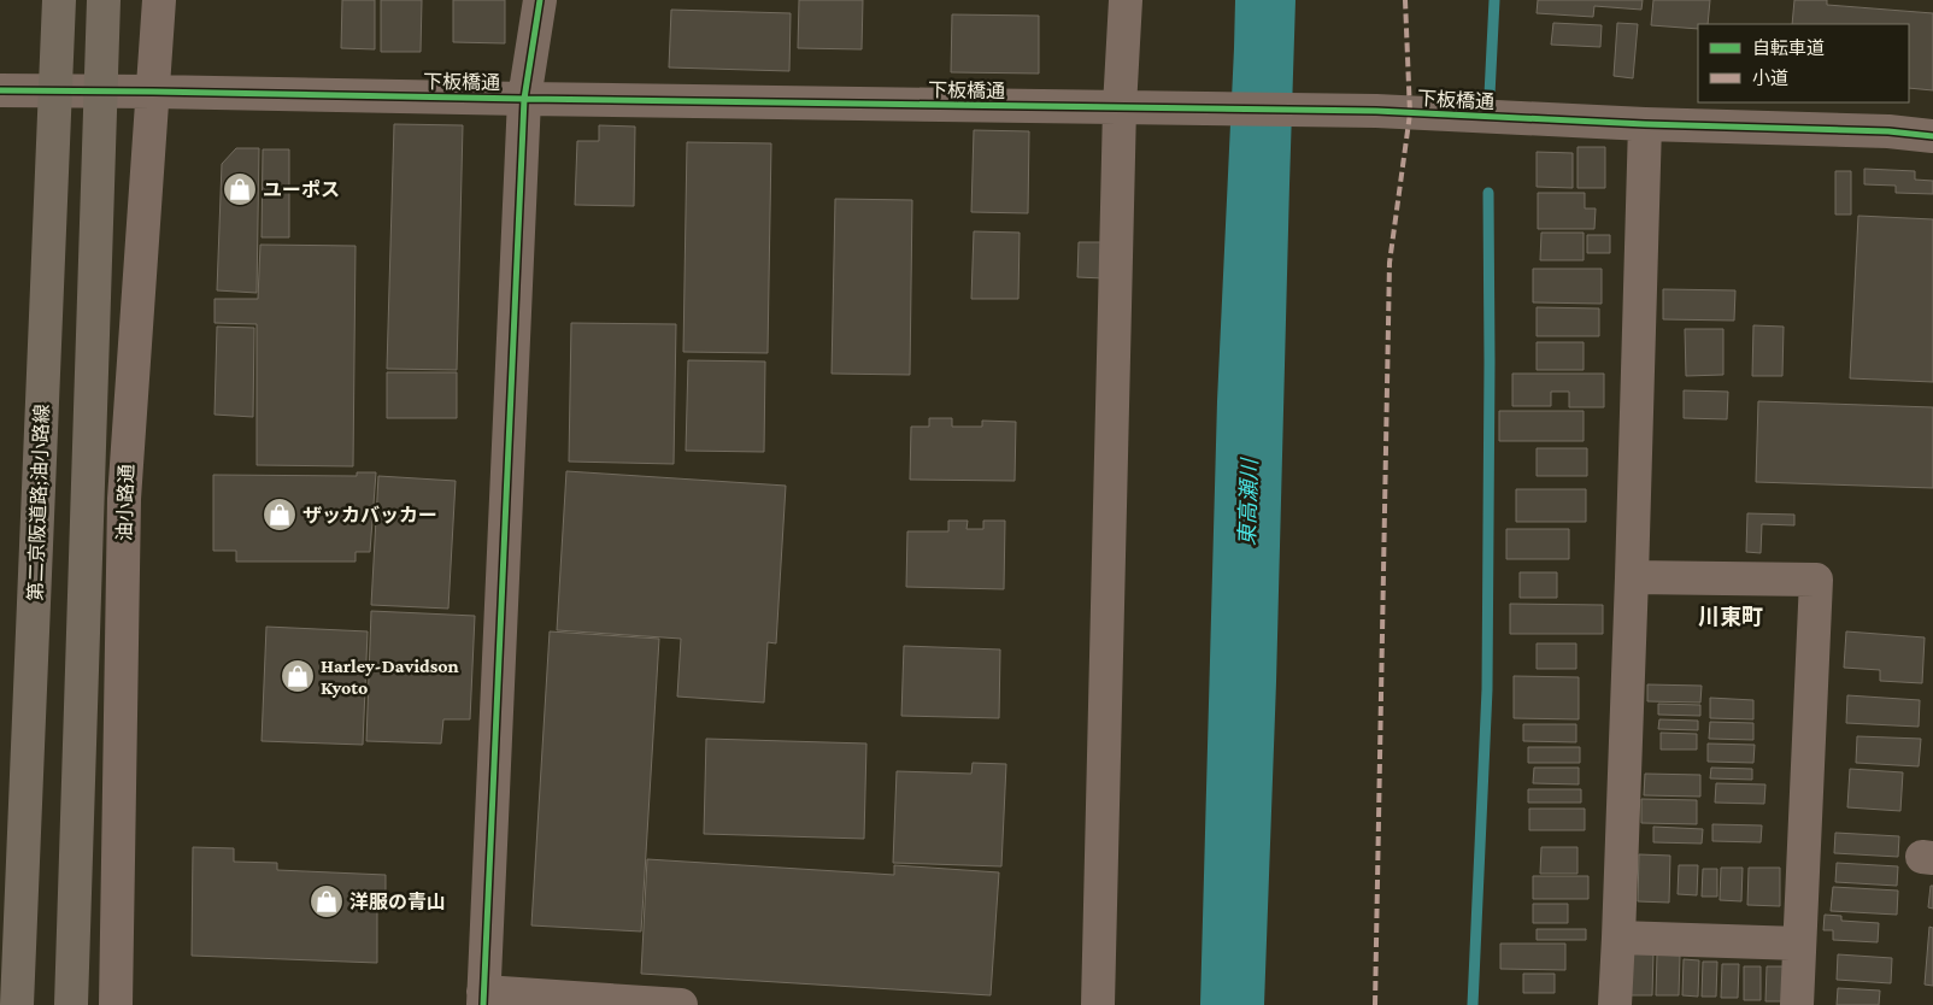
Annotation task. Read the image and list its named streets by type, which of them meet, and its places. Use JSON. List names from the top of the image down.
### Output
{
  "streets": {
    "highway": ["第二京阪道路;油小路線"],
    "street": ["下板橋通", "油小路通"]
  },
  "crossings": [
    ["下板橋通", "油小路通"]
  ],
  "districts": ["川東町"],
  "water": ["東高瀬川"],
  "places": {
    "shop": [
      "ユーポス",
      "ザッカバッカー",
      "Harley-Davidson Kyoto",
      "洋服の青山"
    ]
  },
  "legend": ["自転車道", "小道"]
}
